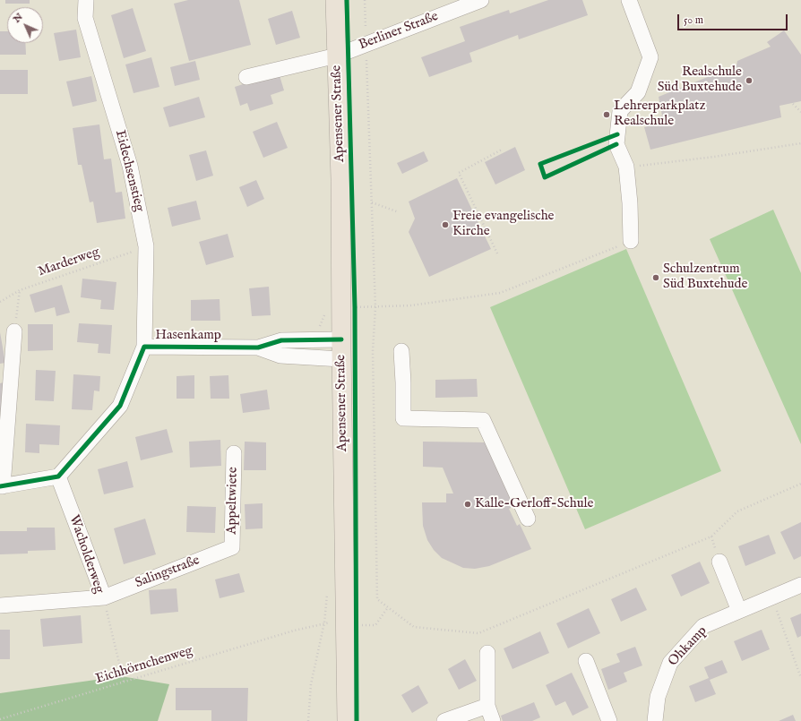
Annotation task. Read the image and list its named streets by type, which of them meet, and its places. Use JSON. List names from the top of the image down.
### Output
{
  "streets": {
    "main road": ["Apensener Straße"],
    "street": [
      "Berliner Straße",
      "Eidechsenstieg",
      "Hasenkamp",
      "Appeltwiete",
      "Wacholderweg",
      "Salingstraße",
      "Ohkamp"
    ],
    "path": ["Marderweg", "Eichhörnchenweg"]
  },
  "crossings": [
    ["Berliner Straße", "Apensener Straße"],
    ["Apensener Straße", "Hasenkamp"],
    ["Eidechsenstieg", "Marderweg"],
    ["Eidechsenstieg", "Hasenkamp"],
    ["Hasenkamp", "Wacholderweg"],
    ["Appeltwiete", "Salingstraße"],
    ["Wacholderweg", "Salingstraße"]
  ],
  "places": [
    "Realschule Süd Buxtehude",
    "Lehrerparkplatz Realschule",
    "Freie evangelische Kirche",
    "Schulzentrum Süd Buxtehude",
    "Kalle-Gerloff-Schule"
  ],
  "scale_bar": "50 m",
  "north": "top left"
}
